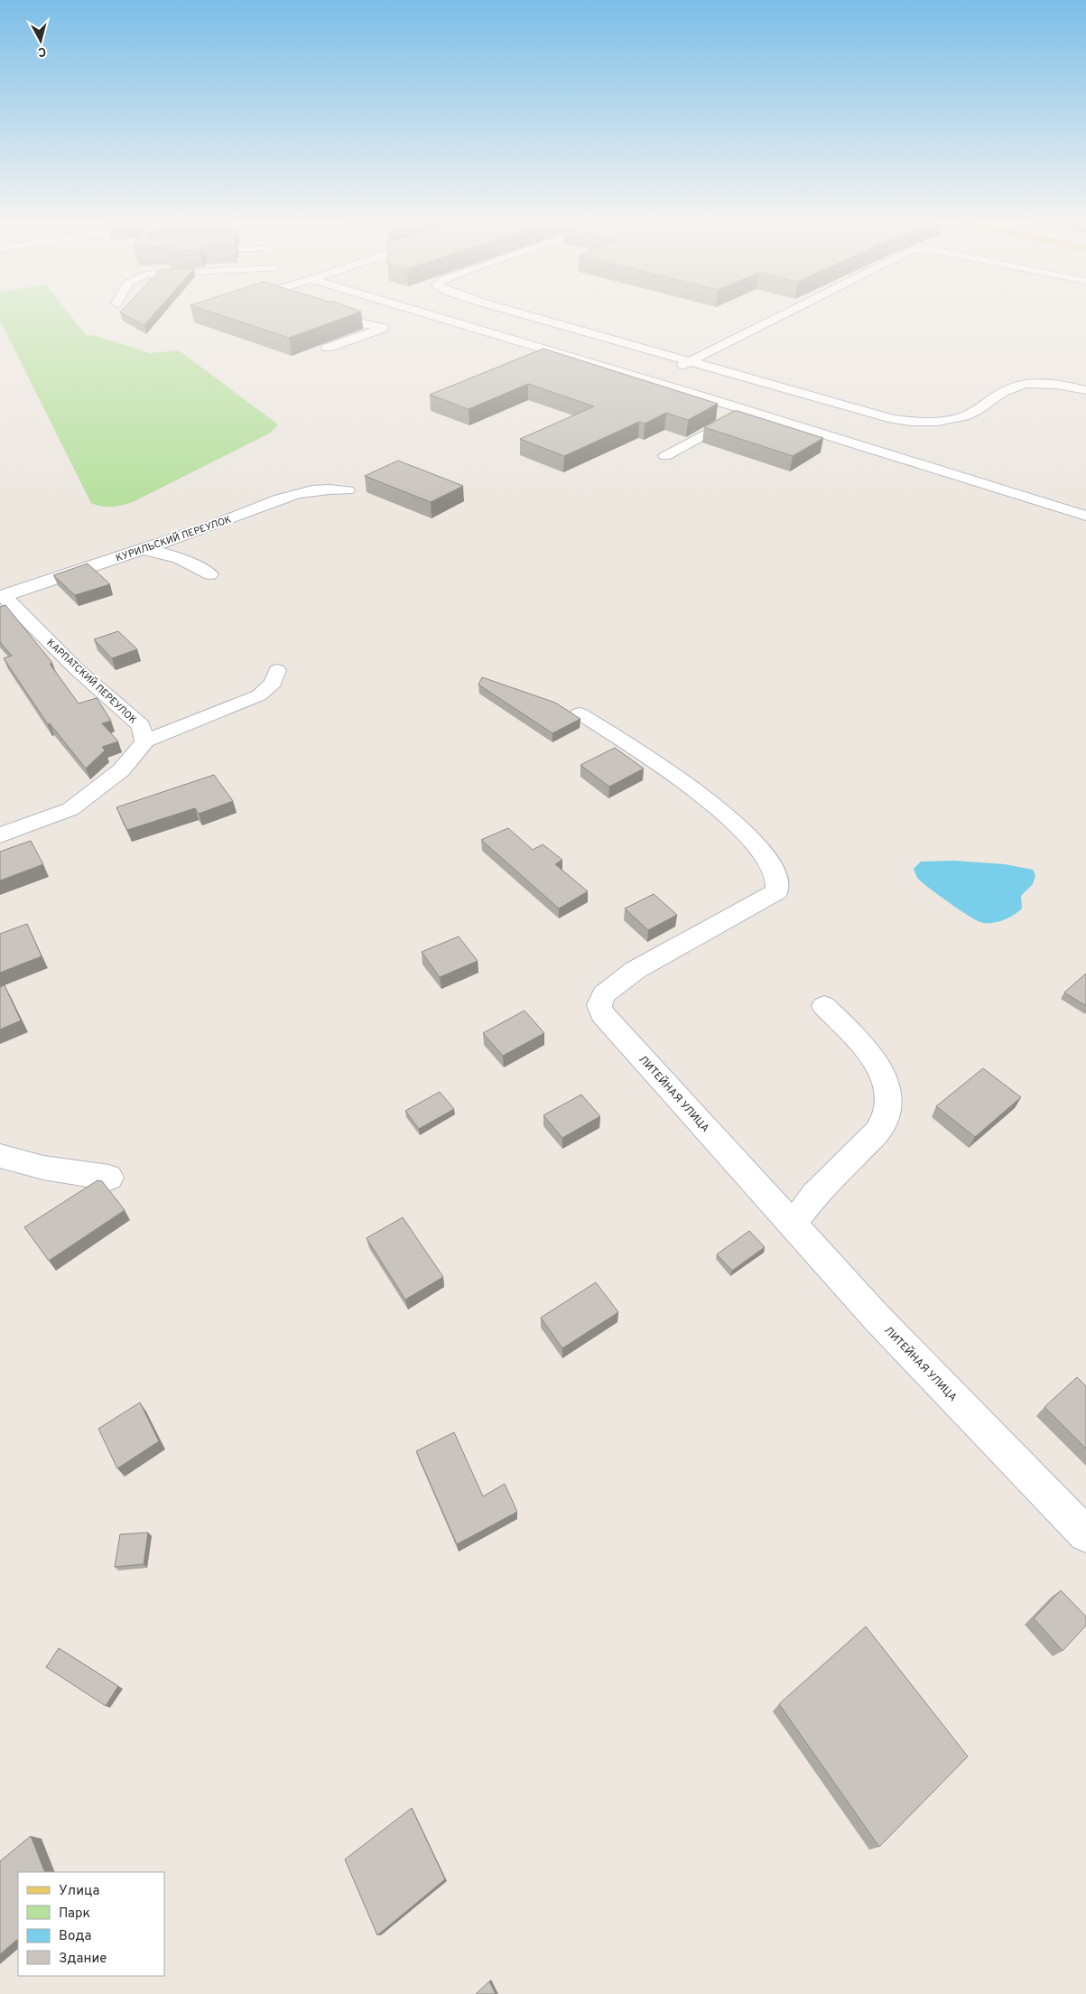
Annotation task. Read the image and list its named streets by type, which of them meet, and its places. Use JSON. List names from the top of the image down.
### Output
{
  "streets": {
    "street": ["КУРИЛЬСКИЙ ПЕРЕУЛОК", "КАРПАТСКИЙ ПЕРЕУЛОК", "ЛИТЕЙНАЯ УЛИЦА"]
  },
  "crossings": [
    ["КУРИЛЬСКИЙ ПЕРЕУЛОК", "КАРПАТСКИЙ ПЕРЕУЛОК"]
  ],
  "legend": [
    "Улица",
    "Парк",
    "Вода",
    "Здание"
  ],
  "north": "bottom"
}
